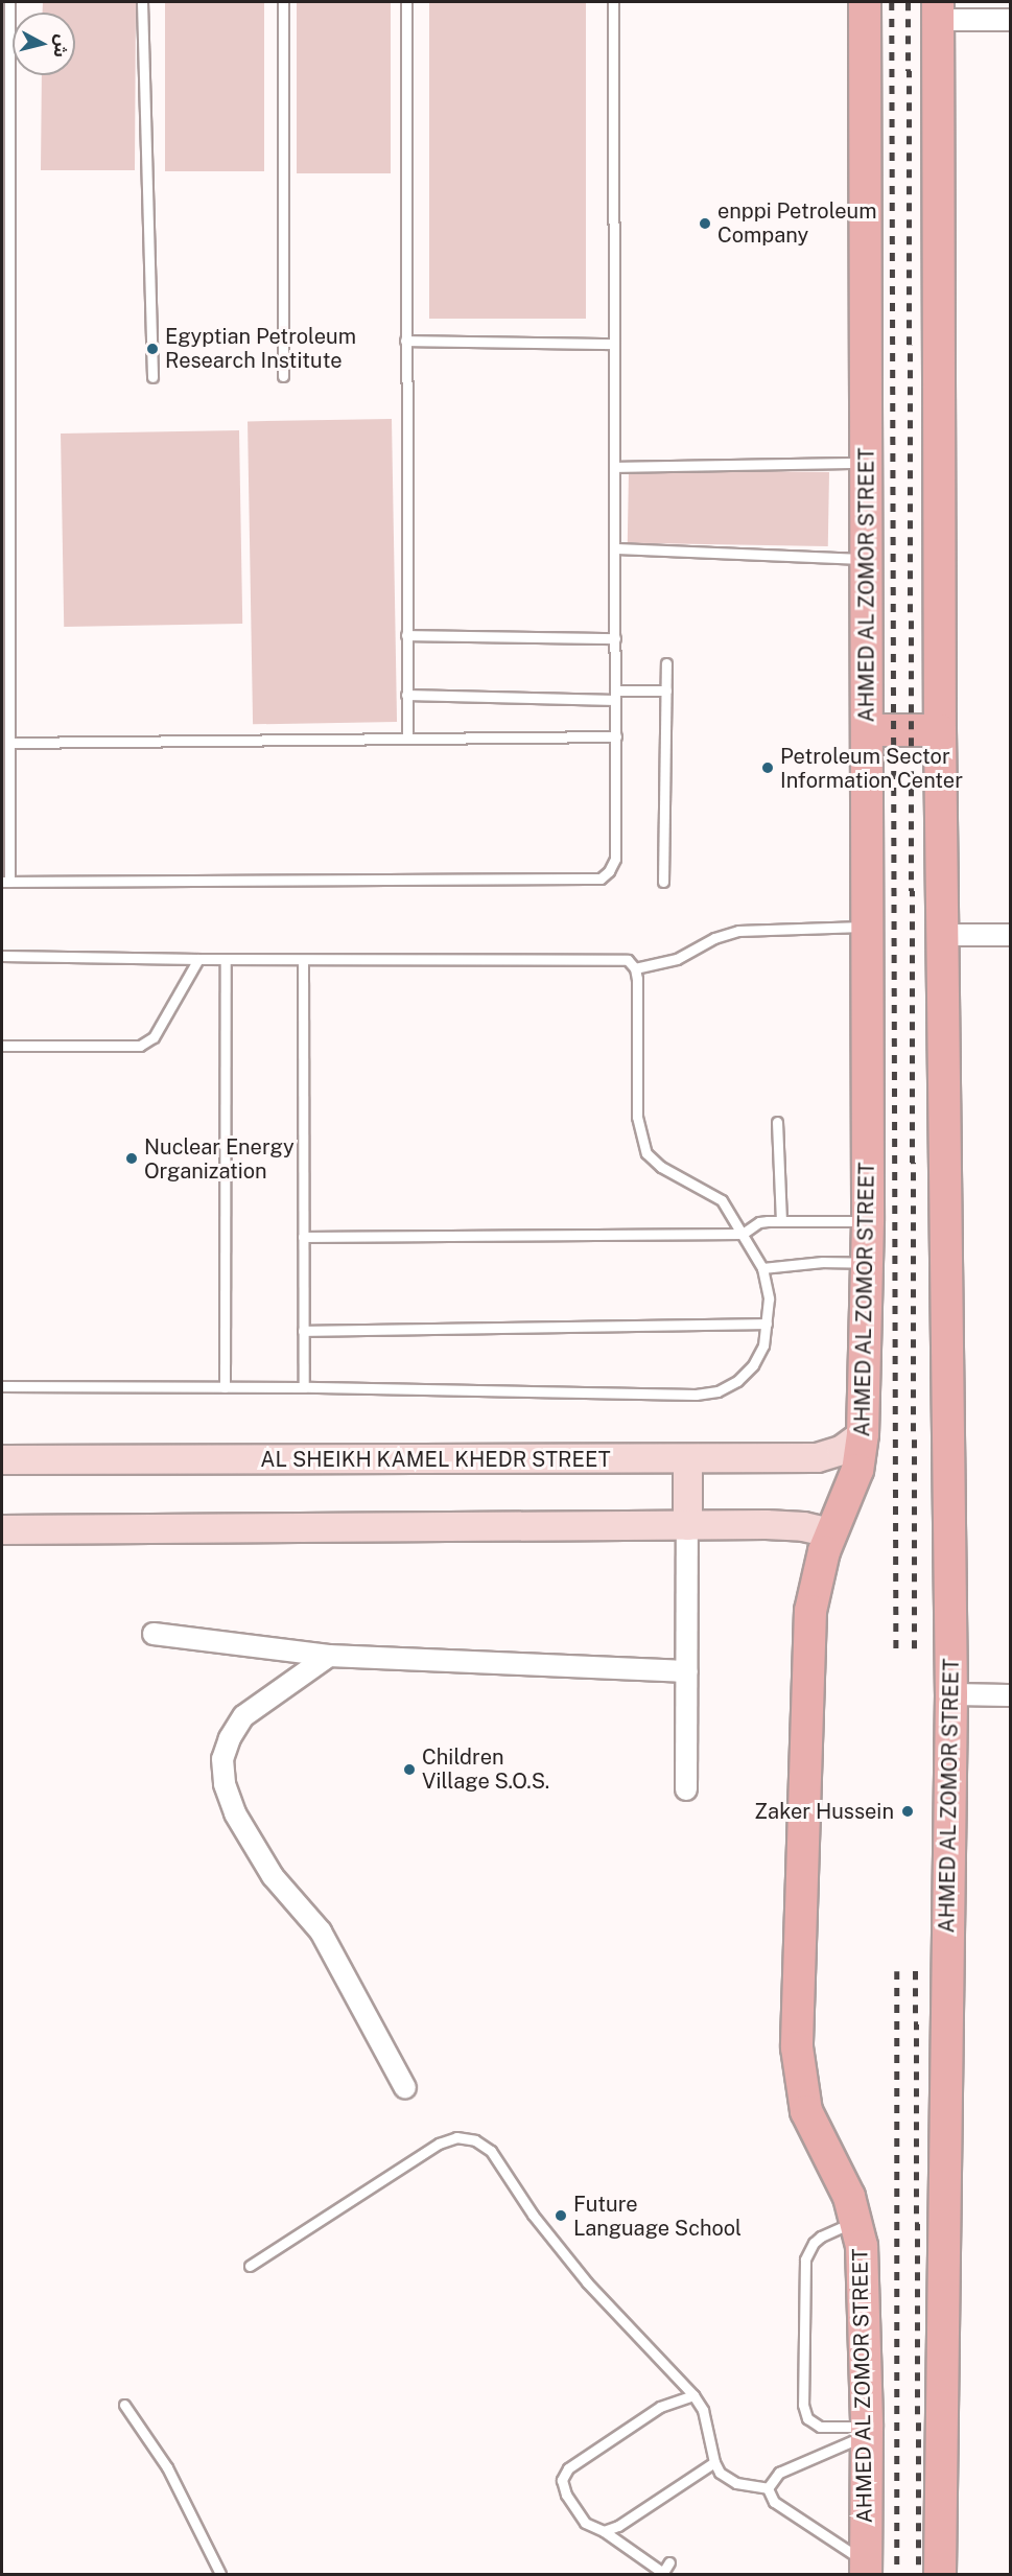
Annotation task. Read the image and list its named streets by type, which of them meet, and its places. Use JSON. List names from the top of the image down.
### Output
{
  "streets": {
    "main road": ["AHMED AL ZOMOR STREET", "AL SHEIKH KAMEL KHEDR STREET"]
  },
  "crossings": [
    ["AHMED AL ZOMOR STREET", "AL SHEIKH KAMEL KHEDR STREET"]
  ],
  "places": [
    "enppi Petroleum Company",
    "Egyptian Petroleum Research Institute",
    "Petroleum Sector Information Center",
    "Nuclear Energy Organization",
    "Children Village S.O.S.",
    "Zaker Hussein",
    "Future Language School"
  ],
  "north": "right"
}
